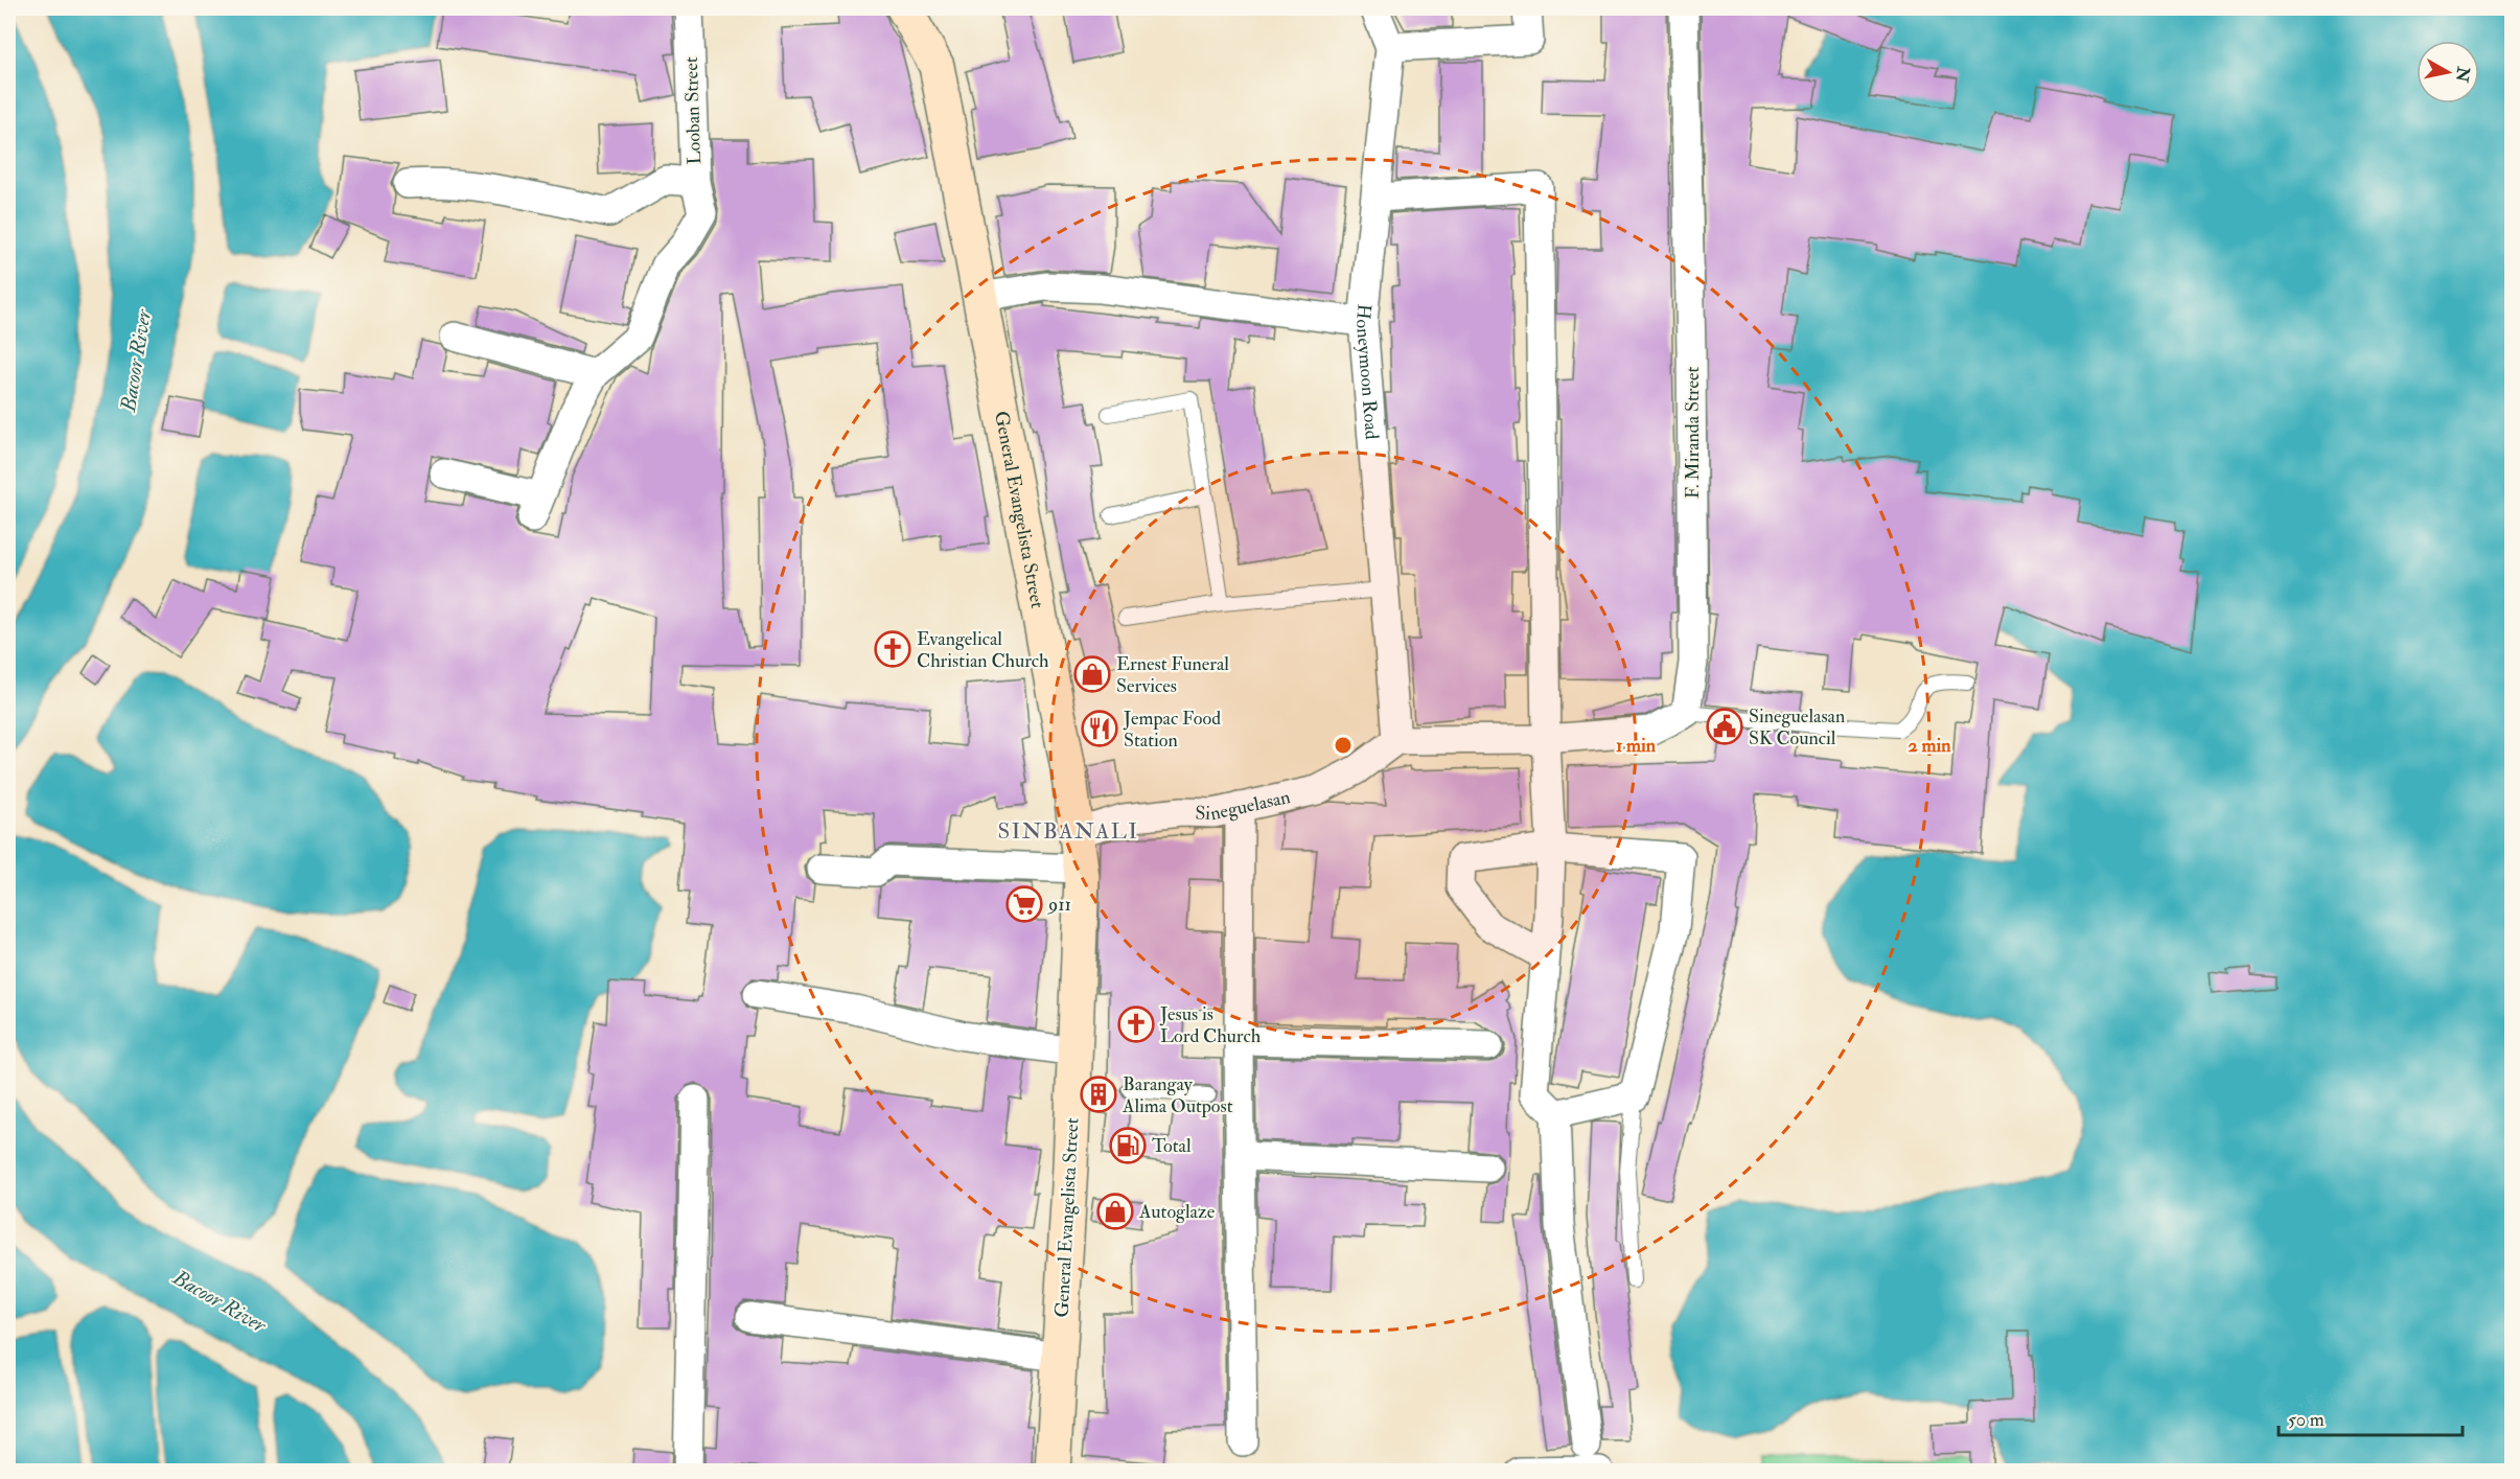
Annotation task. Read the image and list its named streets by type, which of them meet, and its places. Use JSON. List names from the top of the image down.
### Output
{
  "streets": {
    "main road": ["General Evangelista Street"],
    "street": [
      "Looban Street",
      "Honeymoon Road",
      "F. Miranda Street",
      "Sineguelasan"
    ]
  },
  "crossings": [
    ["Honeymoon Road", "Sineguelasan"],
    ["General Evangelista Street", "Sineguelasan"]
  ],
  "districts": ["SINBANALI"],
  "water": ["Bacoor River"],
  "places": {
    "church": ["Evangelical Christian Church", "Jesus is Lord Church"],
    "shop": ["Ernest Funeral Services", "Autoglaze"],
    "public building": ["Sineguelasan SK Council"],
    "restaurant": ["Jempac Food Station"],
    "supermarket": ["911"],
    "building": ["Barangay Alima Outpost"],
    "fuel station": ["Total"]
  },
  "scale_bar": "50 m",
  "north": "right",
  "rings": ["1 min", "2 min"]
}
